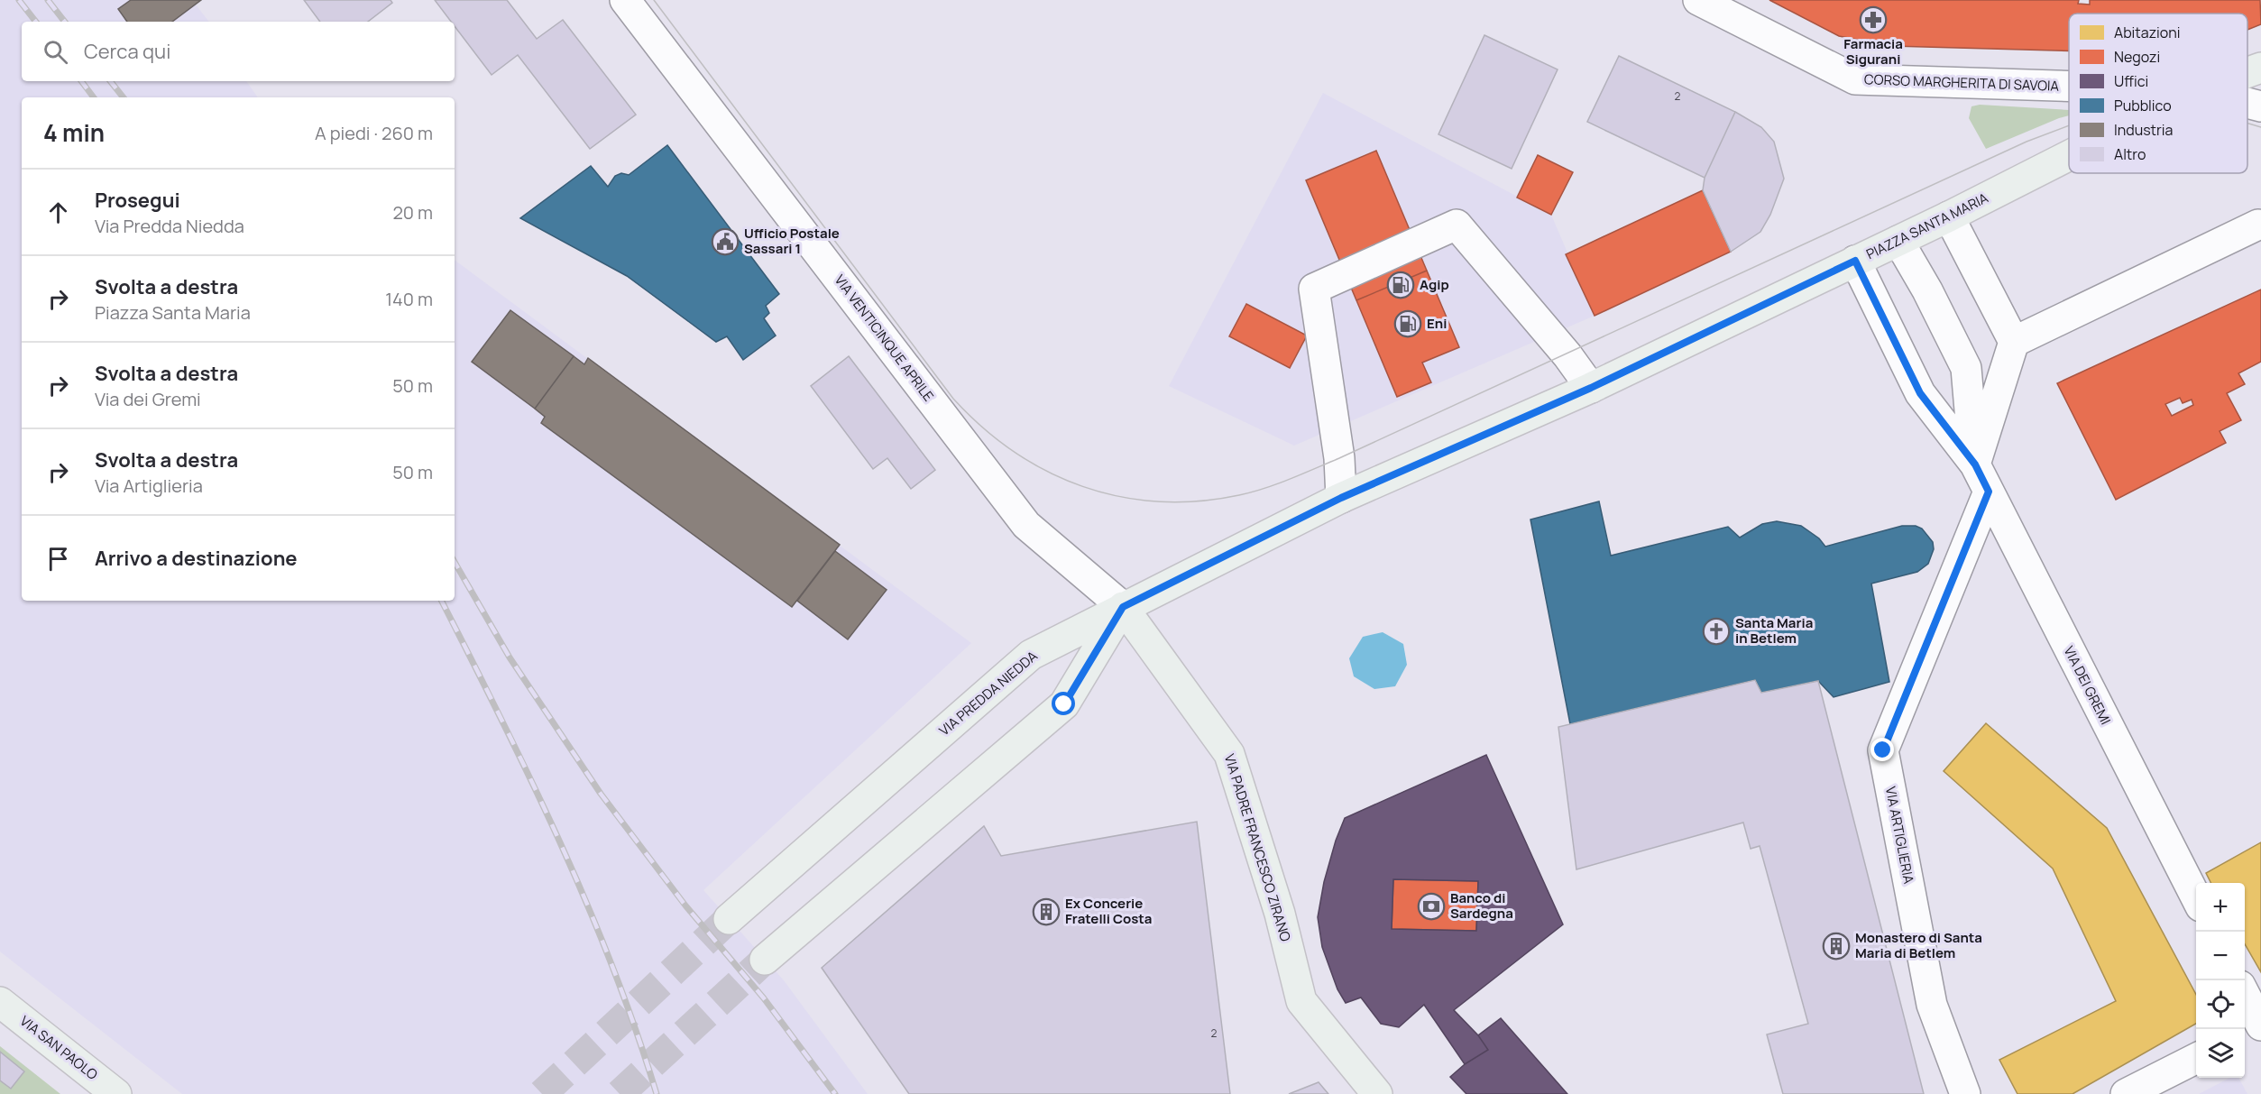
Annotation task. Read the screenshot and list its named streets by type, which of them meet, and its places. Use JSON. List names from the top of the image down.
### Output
{
  "streets": {
    "main road": [
      "PIAZZA SANTA MARIA",
      "VIA PREDDA NIEDDA",
      "VIA PADRE FRANCESCO ZIRANO",
      "VIA SAN PAOLO"
    ],
    "street": [
      "CORSO MARGHERITA DI SAVOIA",
      "VIA VENTICINQUE APRILE",
      "VIA DEI GREMI",
      "VIA ARTIGLIERIA"
    ]
  },
  "crossings": [
    ["PIAZZA SANTA MARIA", "VIA VENTICINQUE APRILE"],
    ["PIAZZA SANTA MARIA", "VIA DEI GREMI"],
    ["PIAZZA SANTA MARIA", "VIA PREDDA NIEDDA"],
    ["PIAZZA SANTA MARIA", "VIA PADRE FRANCESCO ZIRANO"],
    ["VIA VENTICINQUE APRILE", "VIA PREDDA NIEDDA"],
    ["VIA VENTICINQUE APRILE", "VIA PADRE FRANCESCO ZIRANO"],
    ["VIA DEI GREMI", "VIA ARTIGLIERIA"],
    ["VIA PREDDA NIEDDA", "VIA PADRE FRANCESCO ZIRANO"]
  ],
  "places": {
    "pharmacy": ["Farmacia Sigurani"],
    "public building": ["Ufficio Postale Sassari 1"],
    "fuel station": ["Agip", "Eni"],
    "church": ["Santa Maria in Betlem"],
    "bank": ["Banco di Sardegna"],
    "building": ["Ex Concerie Fratelli Costa", "Monastero di Santa Maria di Betlem"]
  },
  "house_numbers": ["2", "2"],
  "legend": [
    "Abitazioni",
    "Negozi",
    "Uffici",
    "Pubblico",
    "Industria",
    "Altro"
  ],
  "page": {
    "search": "Cerca qui",
    "heading": ["4 min", "A piedi · 260 m"],
    "list": [
      ["Prosegui", "Via Predda Niedda", "20 m"],
      ["Svolta a destra", "Piazza Santa Maria", "140 m"],
      ["Svolta a destra", "Via dei Gremi", "50 m"],
      ["Svolta a destra", "Via Artiglieria", "50 m"],
      "Arrivo a destinazione"
    ],
    "map_buttons": ["+", "−"]
  }
}
